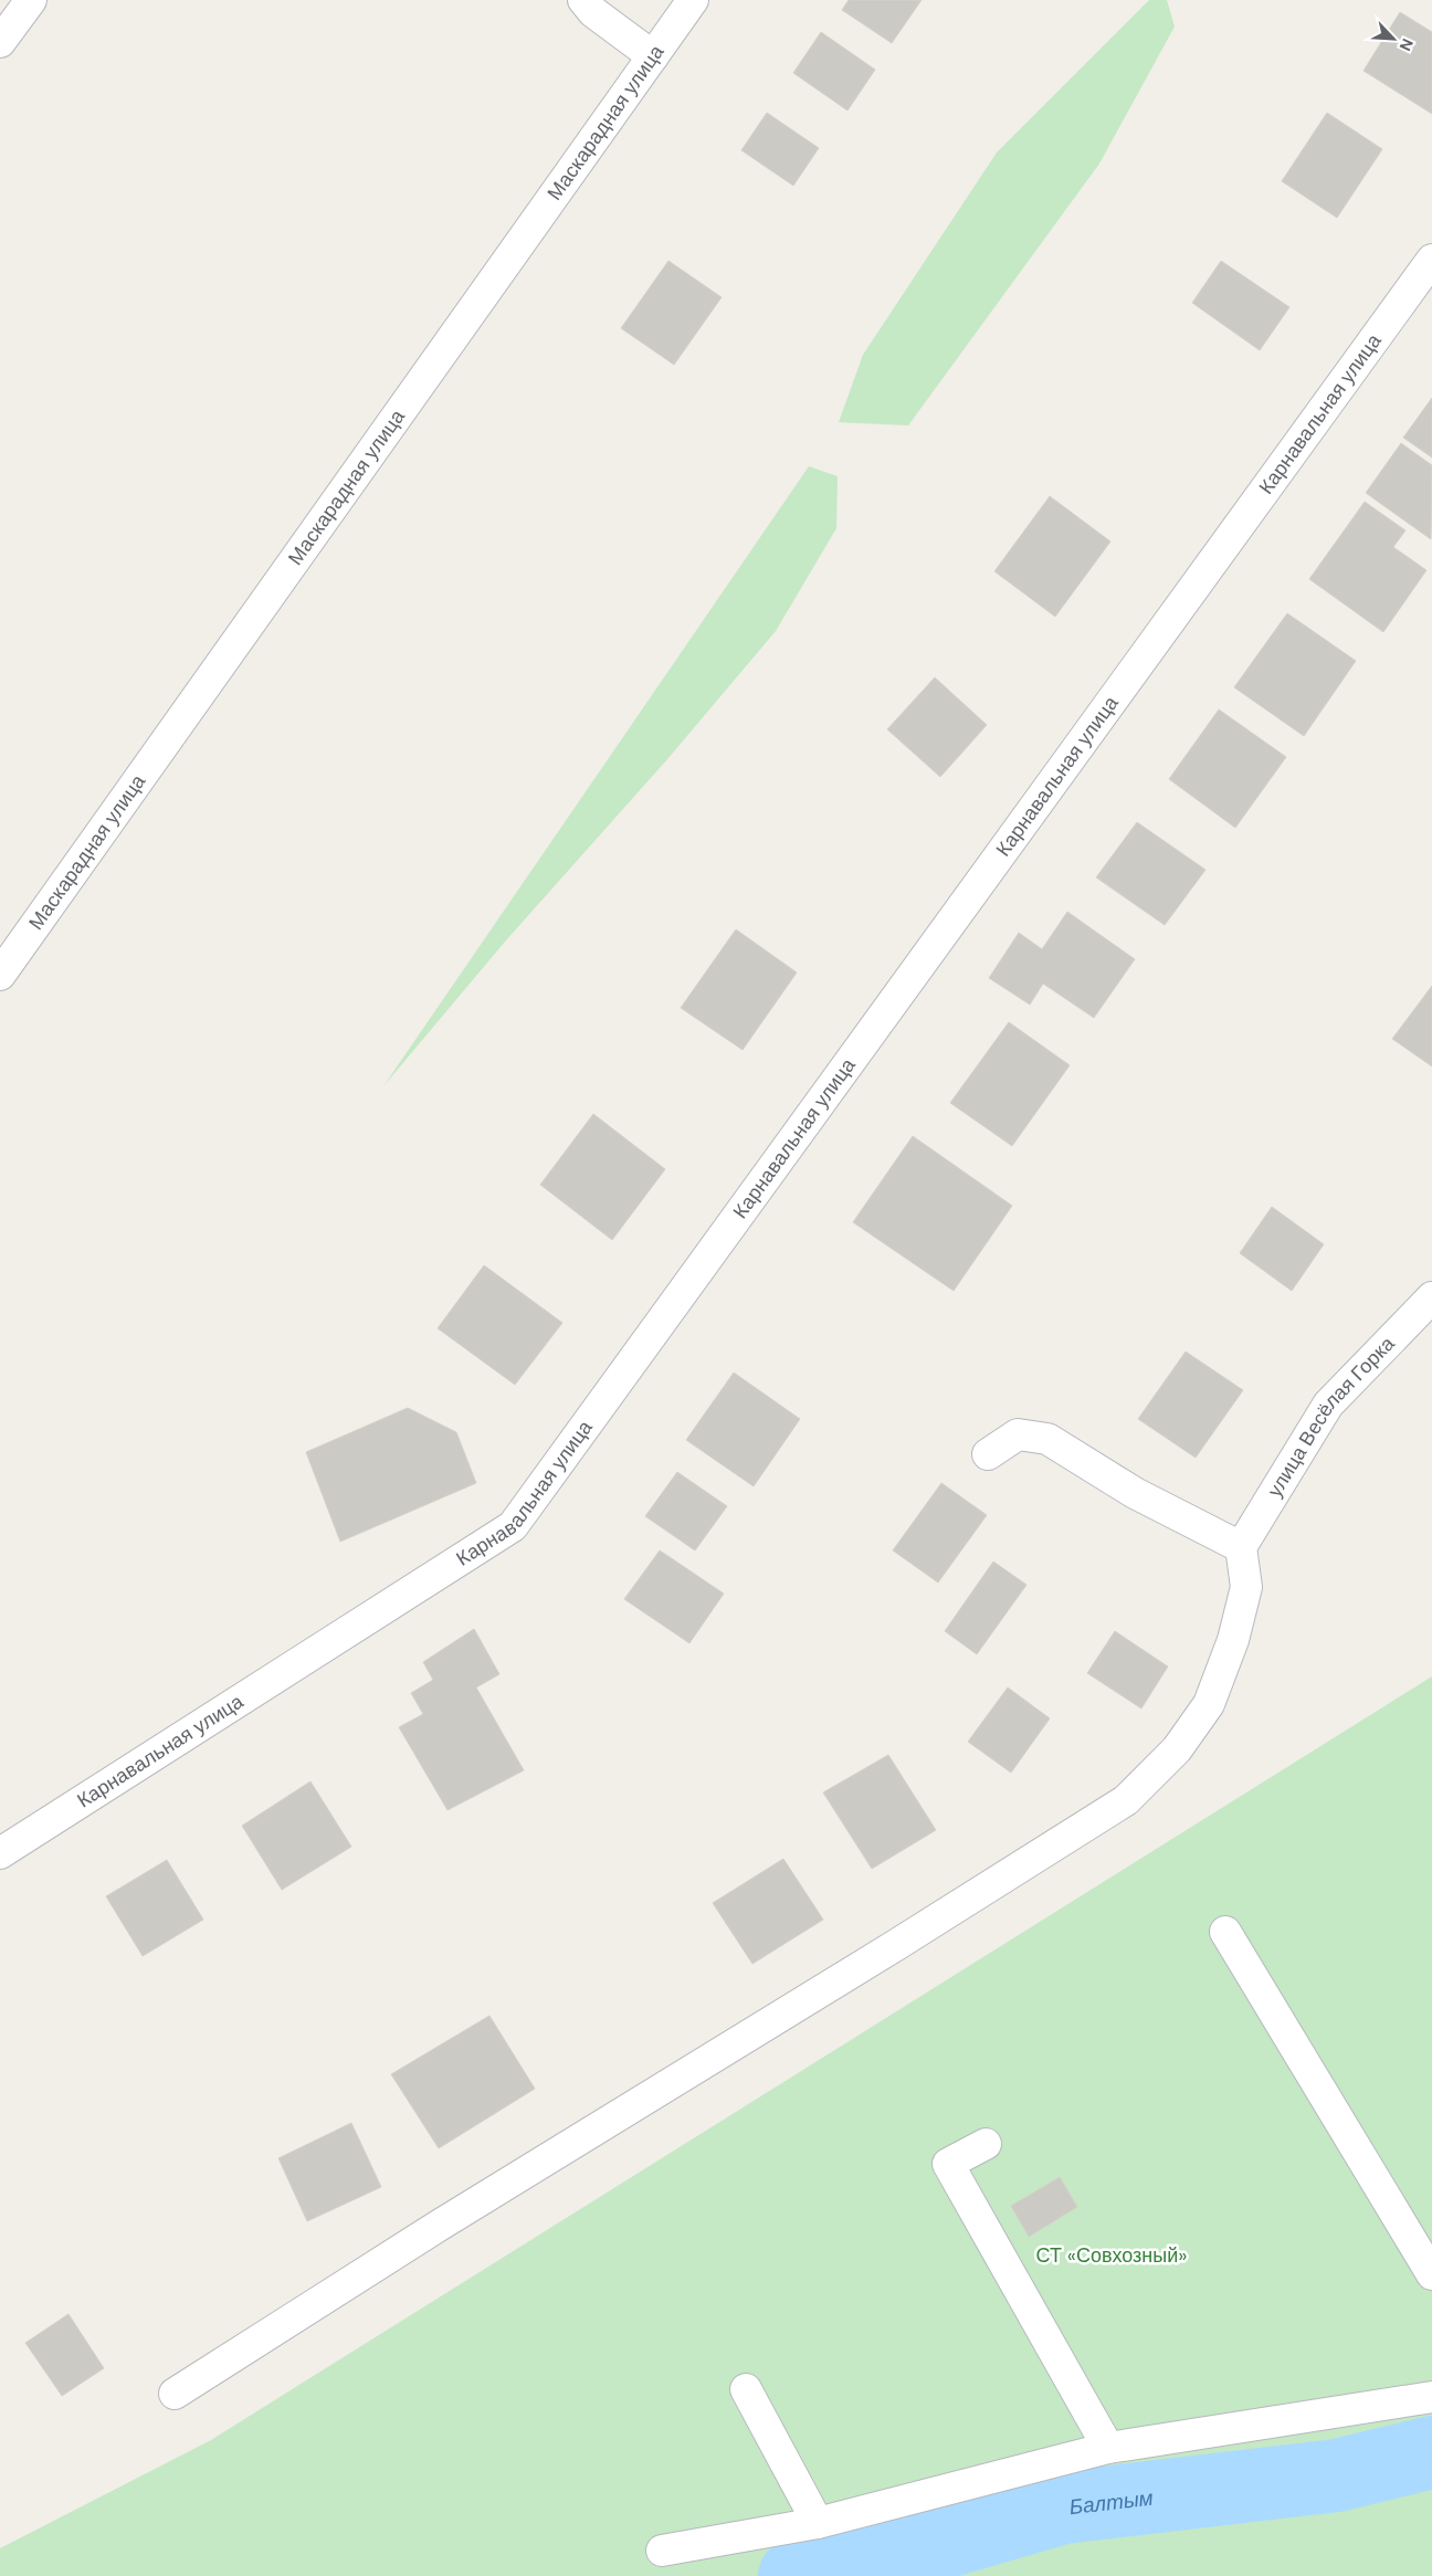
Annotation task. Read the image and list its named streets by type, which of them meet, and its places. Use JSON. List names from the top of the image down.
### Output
{
  "streets": {
    "street": ["Маскарадная улица", "Карнавальная улица", "улица Весёлая Горка"]
  },
  "water": ["Балтым"],
  "parks": ["СТ «Совхозный»"],
  "north": "bottom right"
}
